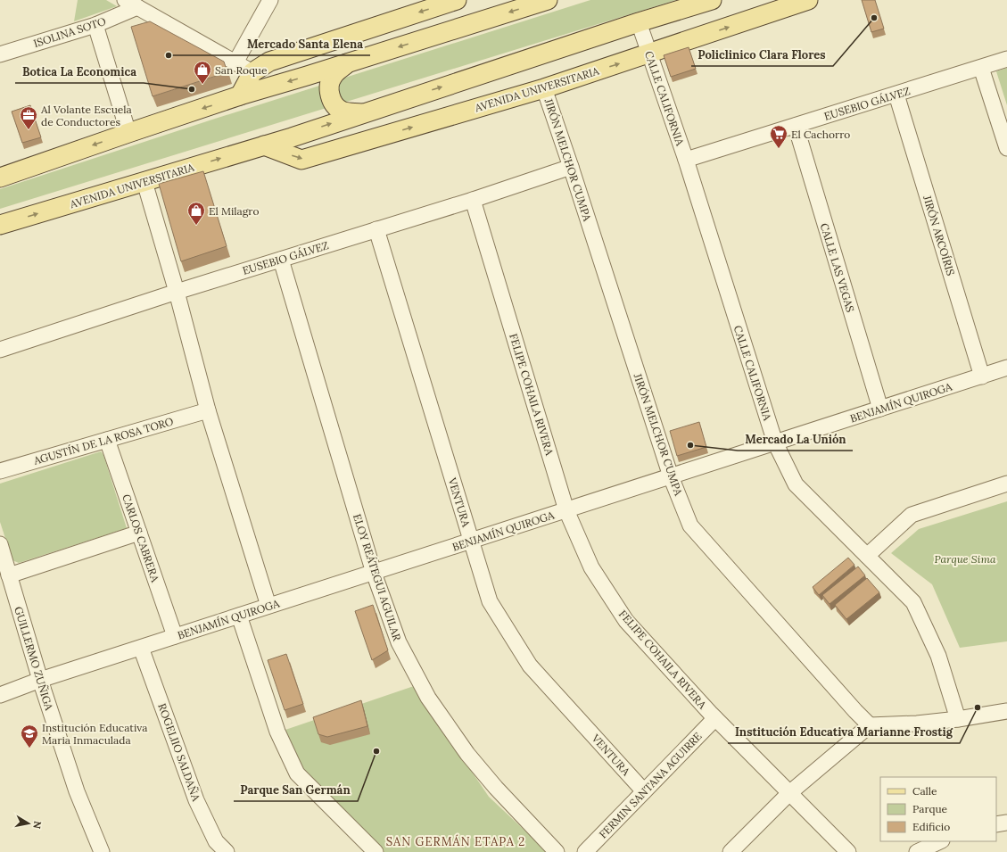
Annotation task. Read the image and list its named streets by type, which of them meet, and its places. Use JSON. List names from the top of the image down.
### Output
{
  "streets": {
    "main road": ["AVENIDA UNIVERSITARIA"],
    "street": [
      "ISOLINA SOTO",
      "CALLE CALIFORNIA",
      "EUSEBIO GÁLVEZ",
      "JIRÓN MELCHOR CUMPA",
      "JIRÓN ARCOÍRIS",
      "CALLE LAS VEGAS",
      "FELIPE COHAILA RIVERA",
      "BENJAMÍN QUIROGA",
      "AGUSTÍN DE LA ROSA TORO",
      "VENTURA",
      "CARLOS CABRERA",
      "ELOY REÁTEGUI AGUILAR",
      "GUILLERMO ZUÑIGA",
      "ROGELIIO SALDAÑA",
      "FERMIN SANTANA AGUIRRE"
    ]
  },
  "crossings": [
    ["AVENIDA UNIVERSITARIA", "CALLE CALIFORNIA"],
    ["AVENIDA UNIVERSITARIA", "JIRÓN MELCHOR CUMPA"],
    ["CALLE CALIFORNIA", "EUSEBIO GÁLVEZ"],
    ["CALLE CALIFORNIA", "BENJAMÍN QUIROGA"],
    ["EUSEBIO GÁLVEZ", "JIRÓN MELCHOR CUMPA"],
    ["EUSEBIO GÁLVEZ", "JIRÓN ARCOÍRIS"],
    ["EUSEBIO GÁLVEZ", "CALLE LAS VEGAS"],
    ["EUSEBIO GÁLVEZ", "FELIPE COHAILA RIVERA"],
    ["EUSEBIO GÁLVEZ", "VENTURA"],
    ["EUSEBIO GÁLVEZ", "ELOY REÁTEGUI AGUILAR"],
    ["JIRÓN MELCHOR CUMPA", "BENJAMÍN QUIROGA"],
    ["JIRÓN ARCOÍRIS", "BENJAMÍN QUIROGA"],
    ["CALLE LAS VEGAS", "BENJAMÍN QUIROGA"],
    ["FELIPE COHAILA RIVERA", "BENJAMÍN QUIROGA"],
    ["FELIPE COHAILA RIVERA", "FERMIN SANTANA AGUIRRE"],
    ["BENJAMÍN QUIROGA", "VENTURA"],
    ["BENJAMÍN QUIROGA", "CARLOS CABRERA"],
    ["BENJAMÍN QUIROGA", "ELOY REÁTEGUI AGUILAR"],
    ["BENJAMÍN QUIROGA", "GUILLERMO ZUÑIGA"],
    ["BENJAMÍN QUIROGA", "ROGELIIO SALDAÑA"],
    ["AGUSTÍN DE LA ROSA TORO", "CARLOS CABRERA"],
    ["VENTURA", "FERMIN SANTANA AGUIRRE"]
  ],
  "districts": ["SAN GERMÁN ETAPA 2"],
  "parks": ["Parque Sima"],
  "places": {
    "other": [
      "Policlinico Clara Flores",
      "Mercado Santa Elena",
      "Botica La Economica",
      "Mercado La Unión",
      "Institución Educativa Marianne Frostig",
      "Parque San Germán"
    ],
    "shop": ["San Roque", "El Milagro"],
    "office": ["Al Volante Escuela de Conductores"],
    "supermarket": ["El Cachorro"],
    "school or university": ["Institución Educativa Maria Inmaculada"]
  },
  "legend": ["Calle", "Parque", "Edificio"],
  "north": "right"
}
